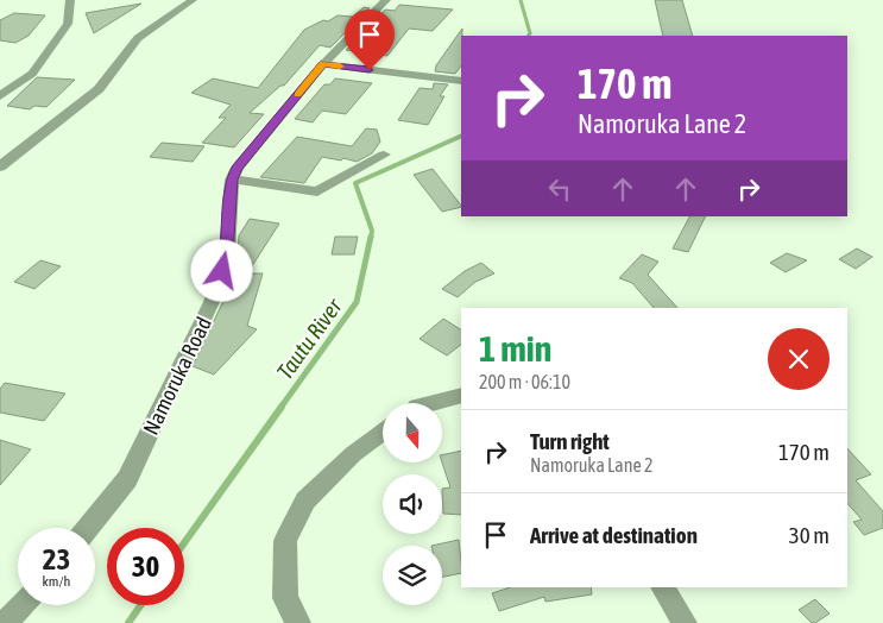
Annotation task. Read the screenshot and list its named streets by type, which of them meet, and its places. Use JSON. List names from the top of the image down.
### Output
{
  "streets": {
    "street": ["Namoruka Road"]
  },
  "water": ["Tautu River"],
  "north": "bottom",
  "page": {
    "turn": ["170 m", "Namoruka Lane 2"],
    "heading": ["1 min", "200 m · 06:10"],
    "list": [
      {
        "name": "Turn right",
        "note": "Namoruka Lane 2",
        "value": "170 m"
      },
      {
        "name": "Arrive at destination",
        "value": "30 m"
      }
    ],
    "speed": "23 km/h",
    "limit": "30"
  }
}
